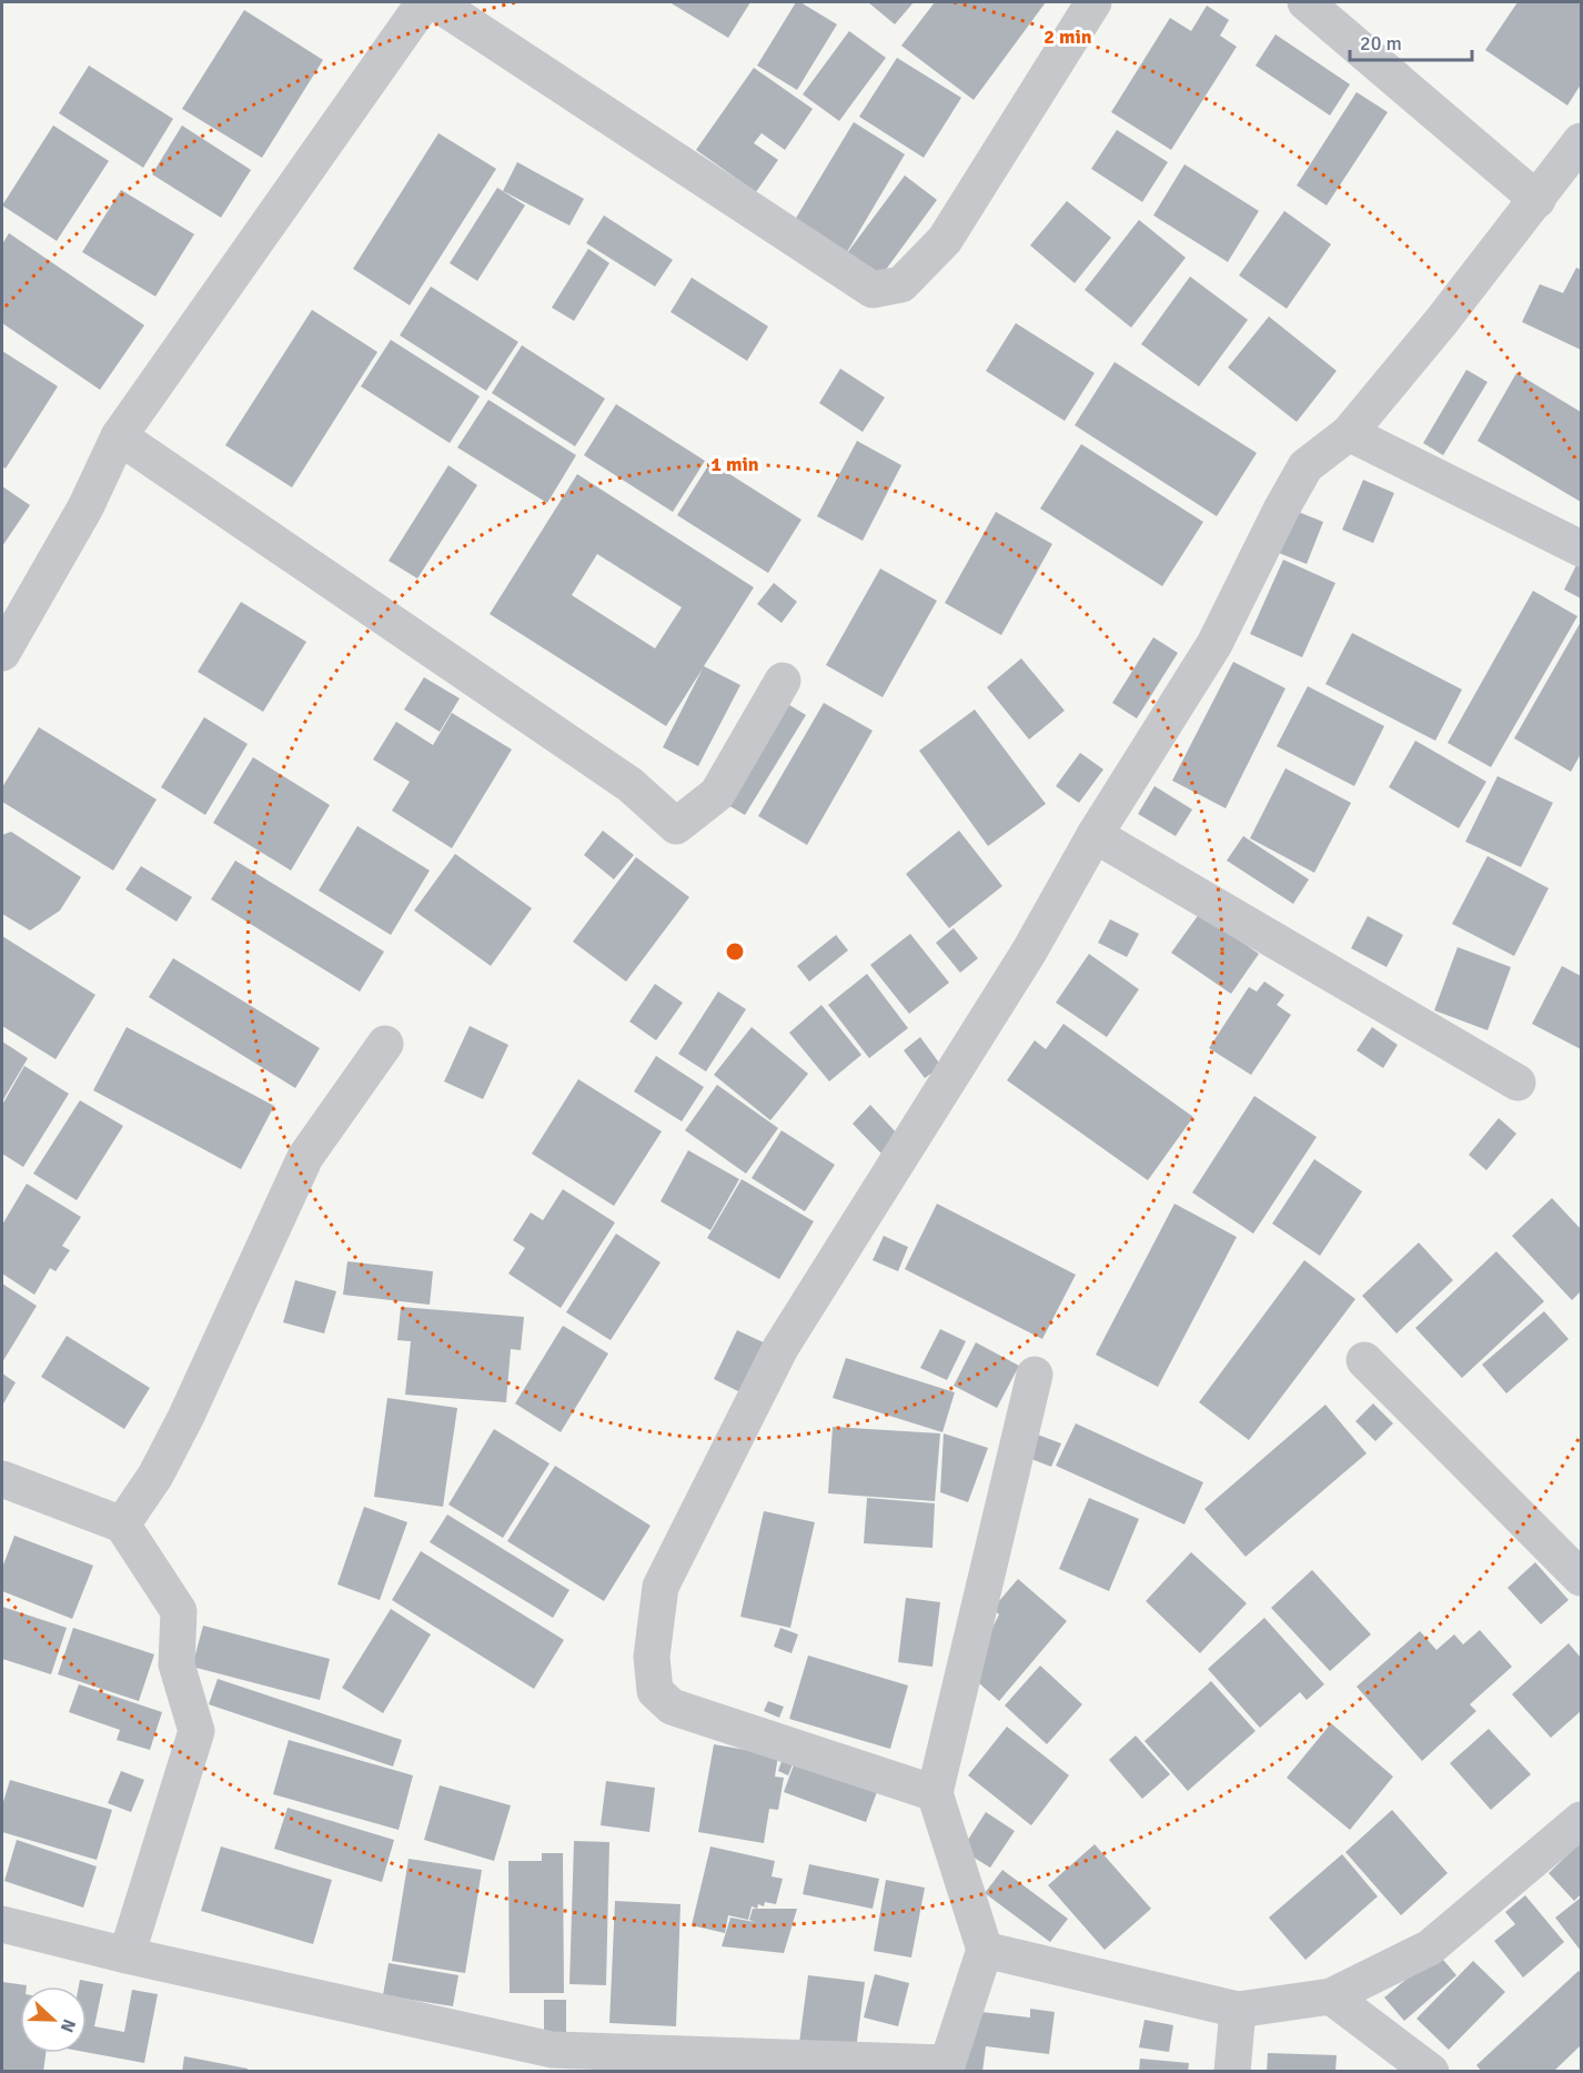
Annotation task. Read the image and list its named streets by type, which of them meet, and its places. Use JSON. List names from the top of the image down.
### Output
{
  "scale_bar": "20 m",
  "north": "right",
  "rings": ["2 min", "1 min"]
}
